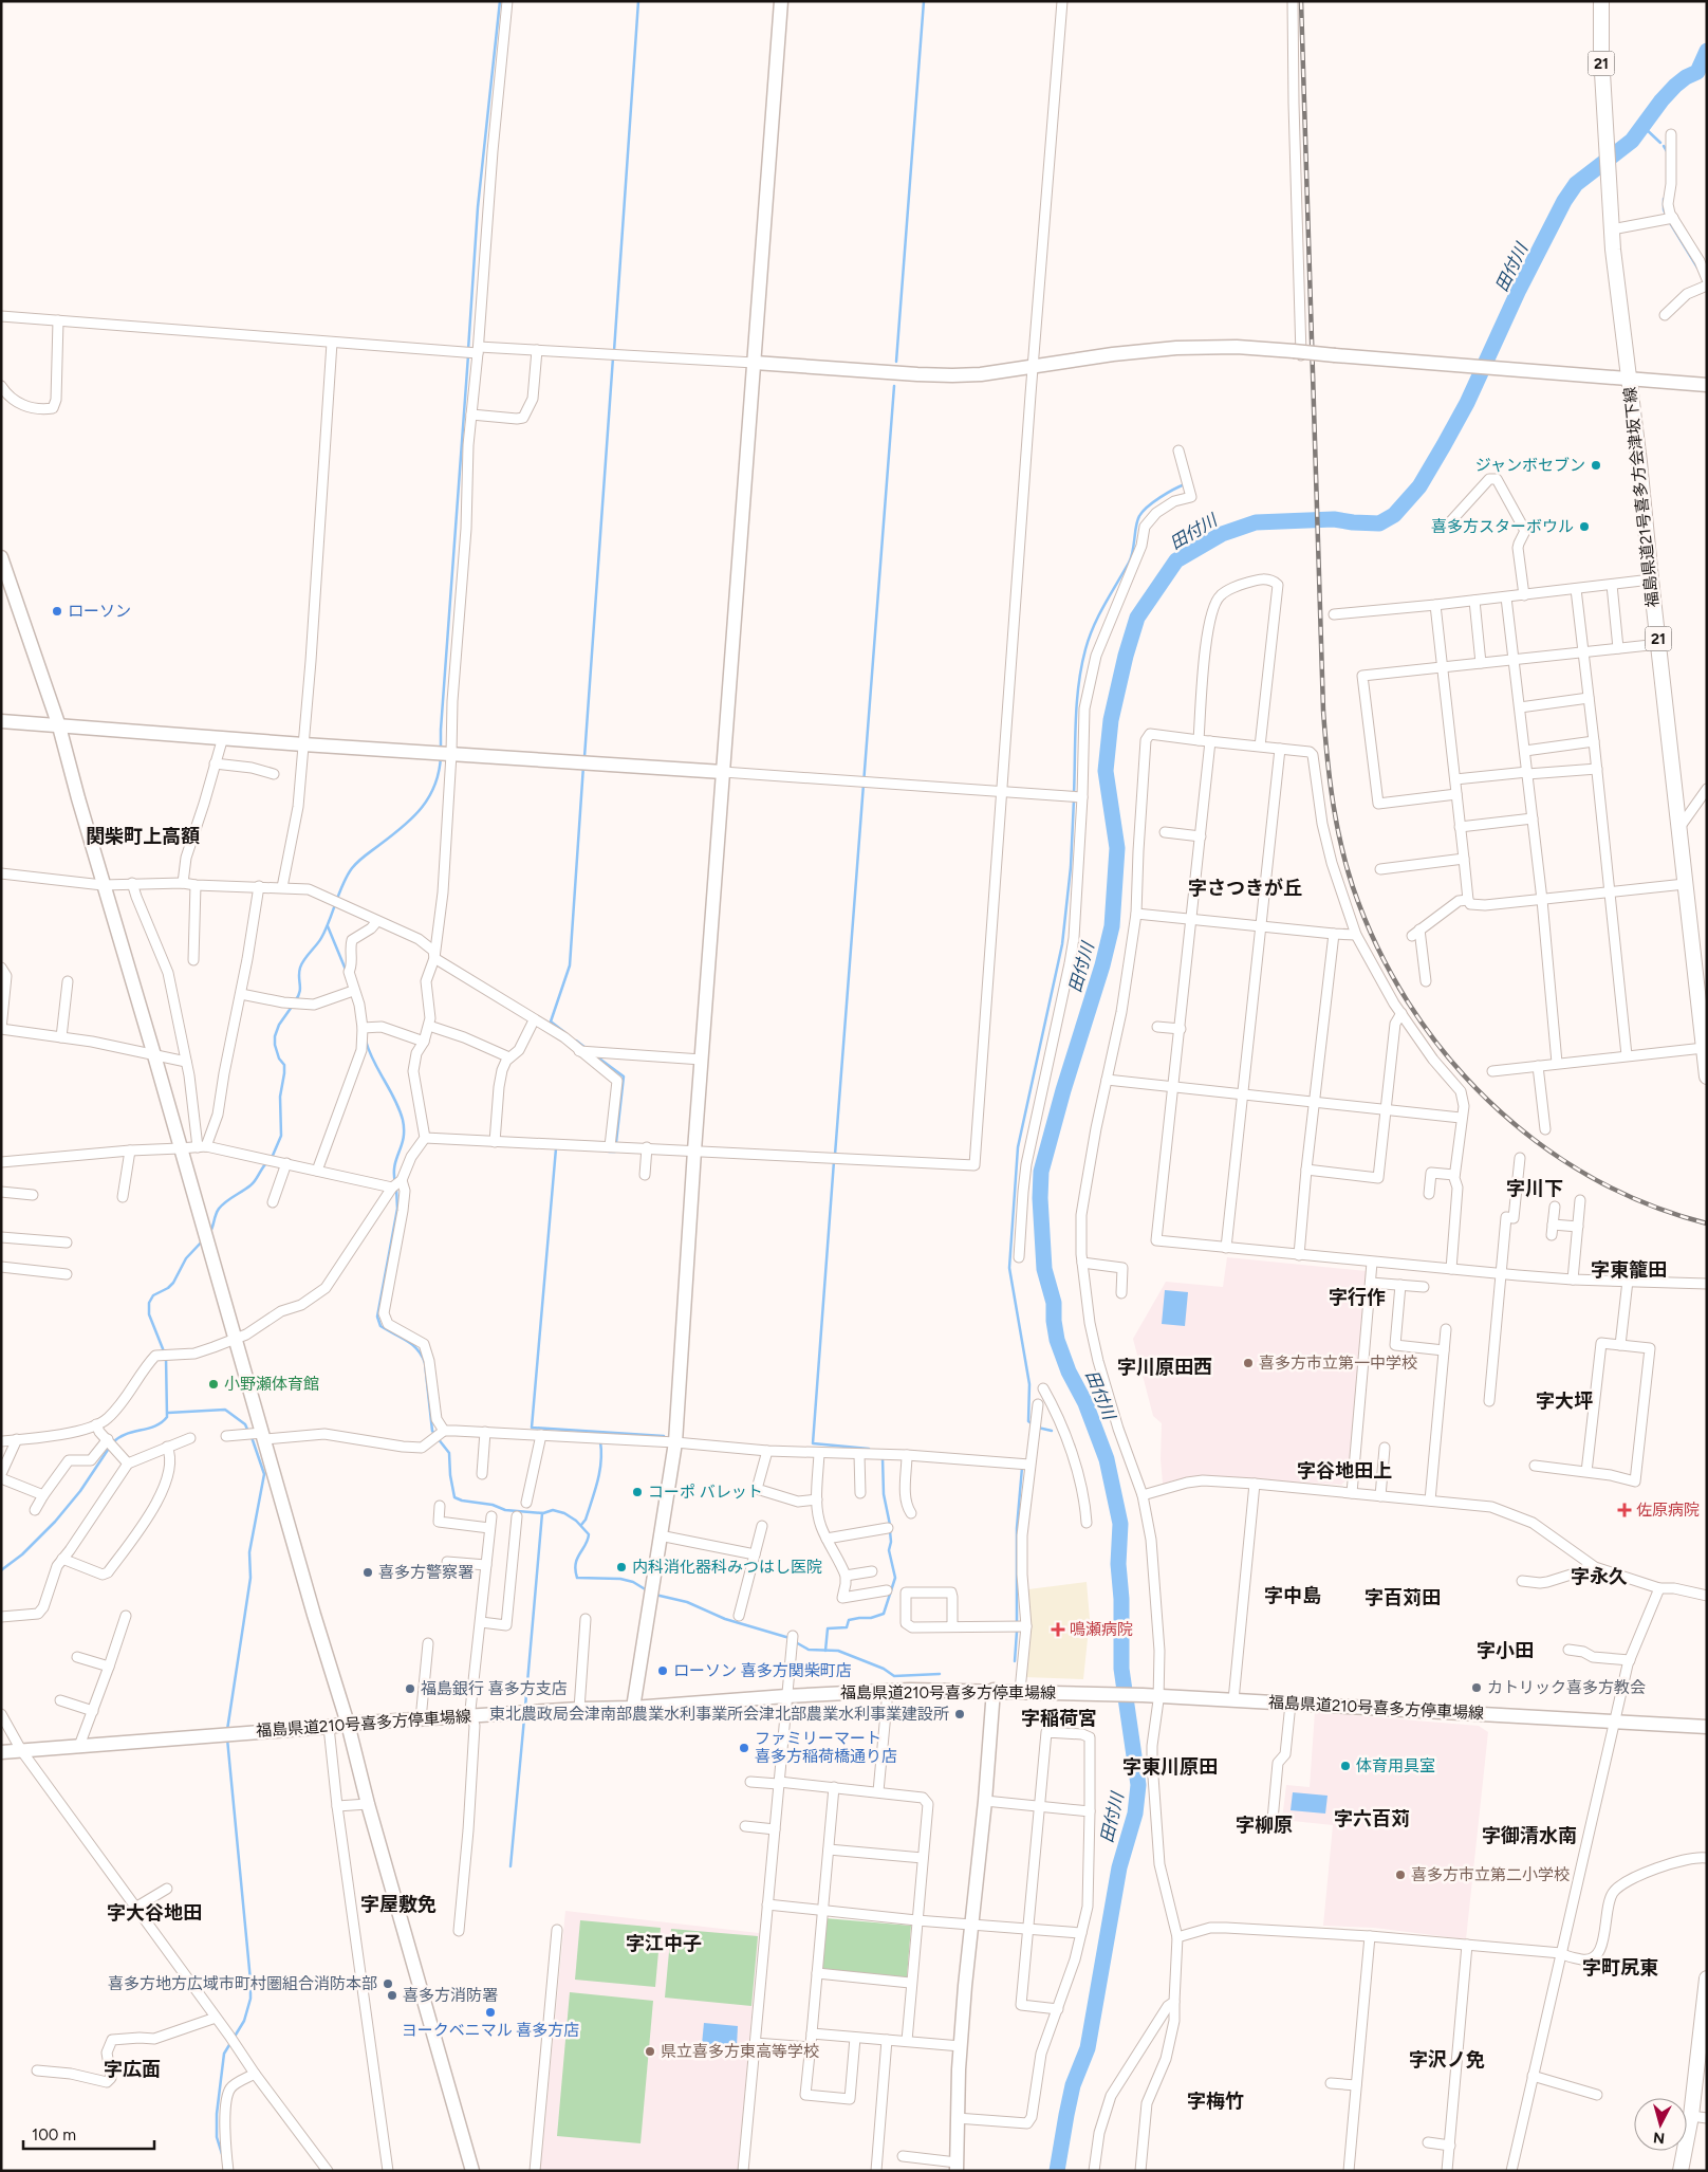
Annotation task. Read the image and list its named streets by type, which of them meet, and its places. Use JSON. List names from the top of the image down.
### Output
{
  "streets": {
    "main road": ["21", "福島県道21号喜多方会津坂下線"],
    "street": ["福島県道210号喜多方停車場線"]
  },
  "districts": [
    "関柴町上高額",
    "字さつきが丘",
    "字川下",
    "字東籠田",
    "字行作",
    "字川原田西",
    "字大坪",
    "字谷地田上",
    "字永久",
    "字中島",
    "字百苅田",
    "字小田",
    "字稲荷宮",
    "字東川原田",
    "字六百苅",
    "字柳原",
    "字御清水南",
    "字屋敷免",
    "字大谷地田",
    "字江中子",
    "字町尻東",
    "字沢ノ免",
    "字広面",
    "字梅竹"
  ],
  "water": ["田付川"],
  "places": {
    "other": [
      "ジャンボセブン",
      "喜多方スターボウル",
      "ローソン",
      "喜多方市立第一中学校",
      "小野瀬体育館",
      "コーポ バレット",
      "内科消化器科みつはし医院",
      "喜多方警察署",
      "ローソン 喜多方関柴町店",
      "カトリック喜多方教会",
      "福島銀行 喜多方支店",
      "東北農政局会津南部農業水利事業所会津北部農業水利事業建設所",
      "ファミリーマート 喜多方稲荷橋通り店",
      "体育用具室",
      "喜多方市立第二小学校",
      "喜多方地方広域市町村圏組合消防本部",
      "喜多方消防署",
      "ヨークベニマル 喜多方店",
      "県立喜多方東高等学校"
    ],
    "health": ["佐原病院", "鳴瀬病院"]
  },
  "scale_bar": "100 m",
  "north": "bottom"
}
